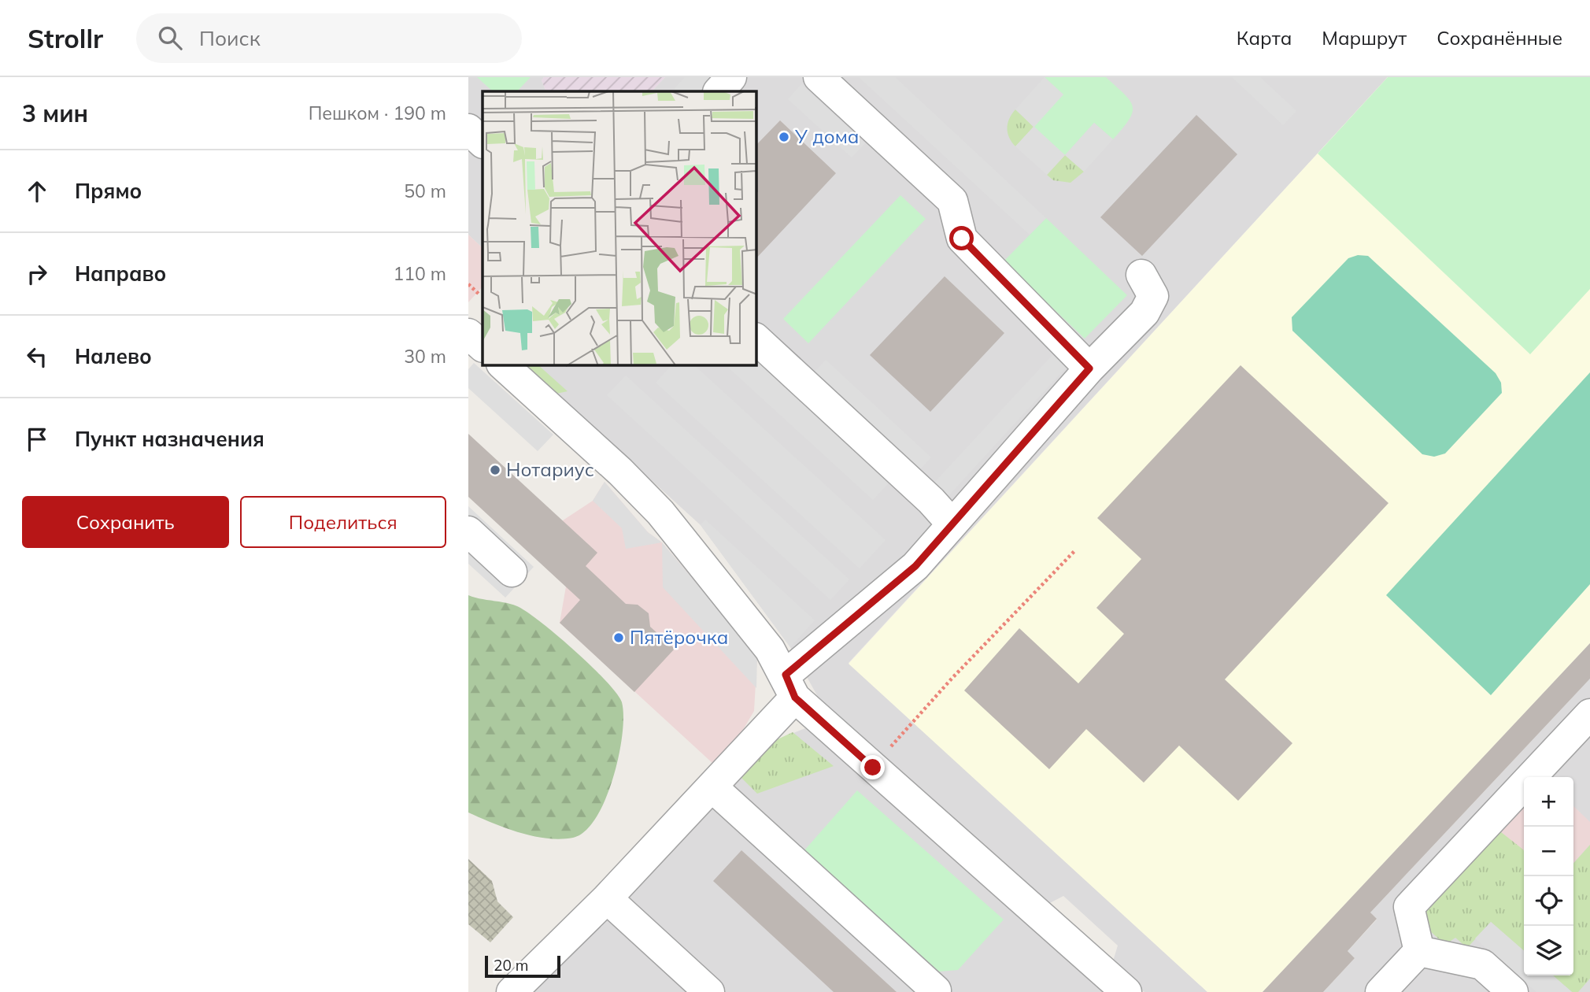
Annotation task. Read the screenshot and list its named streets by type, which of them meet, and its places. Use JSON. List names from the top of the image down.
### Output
{
  "places": ["У дома", "Нотариус", "Пятёрочка"],
  "scale_bar": "20 m",
  "page": {
    "header": "Strollr",
    "search": "Поиск",
    "nav": ["Карта", "Маршрут", "Сохранённые"],
    "heading": ["3 мин", "Пешком · 190 m"],
    "list": [
      ["Прямо", "50 m"],
      ["Направо", "110 m"],
      ["Налево", "30 m"],
      "Пункт назначения"
    ],
    "buttons": ["Сохранить", "Поделиться"],
    "map_buttons": ["+", "−"],
    "scale": "20 m"
  }
}
